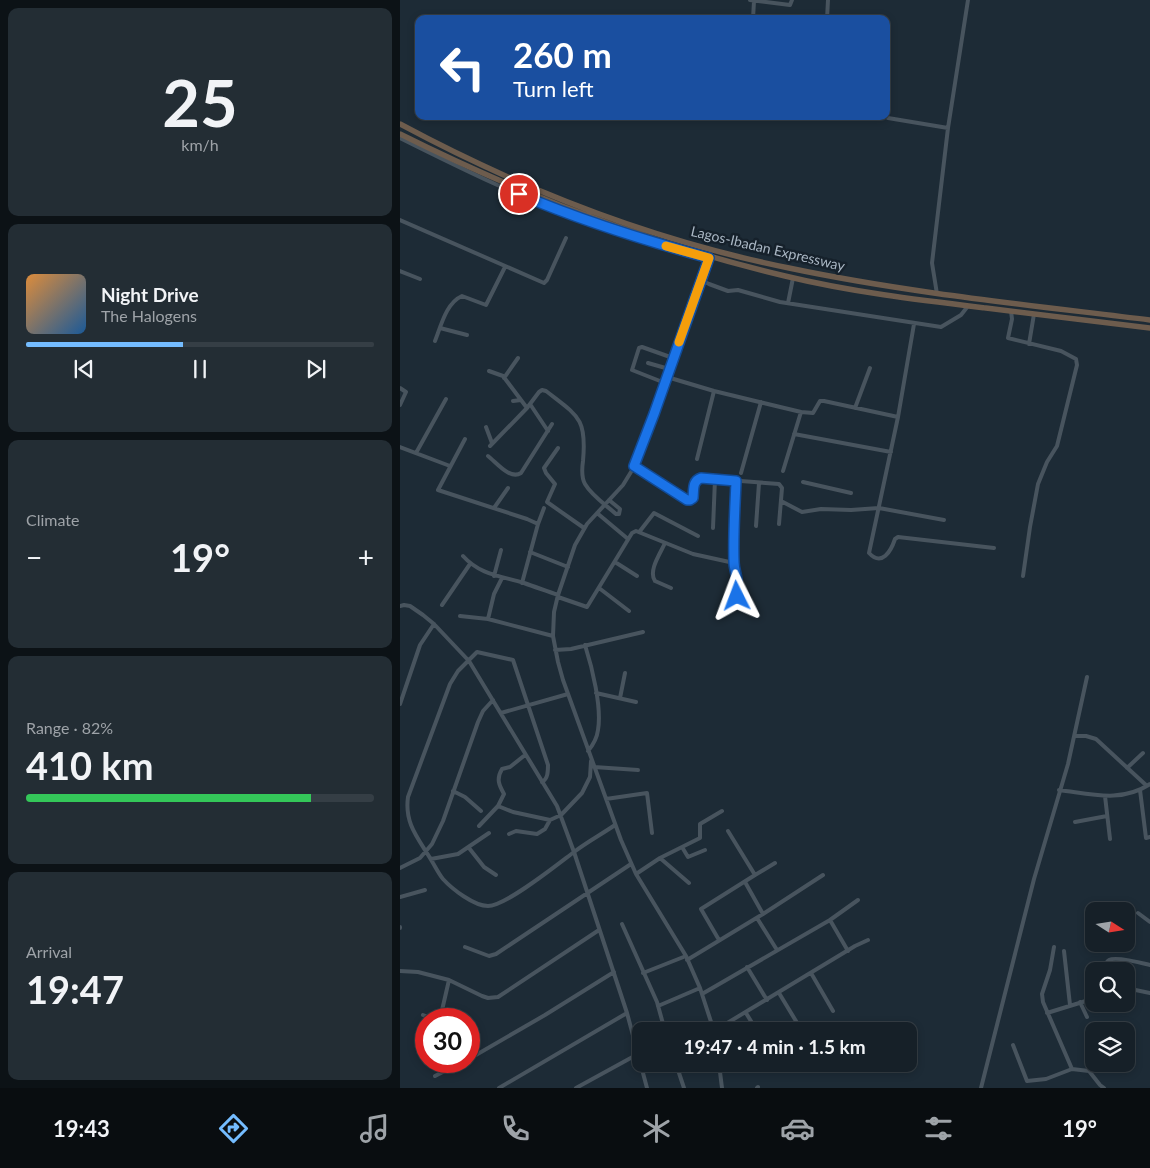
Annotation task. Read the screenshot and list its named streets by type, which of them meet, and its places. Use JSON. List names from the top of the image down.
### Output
{
  "streets": {
    "highway": ["Lagos-Ibadan Expressway"]
  },
  "north": "right",
  "page": {
    "tile": [
      ["25", "km/h"],
      "Climate",
      ["Range · 82%", "410 km"],
      ["Arrival", "19:47"]
    ],
    "turn": ["260 m", "Turn left"],
    "song": ["Night Drive", "The Halogens"],
    "heat": ["−", "19°", "+"],
    "limit": "30",
    "trip": "19:47 · 4 min · 1.5 km",
    "tabs": ["19:43", "19°"]
  }
}
